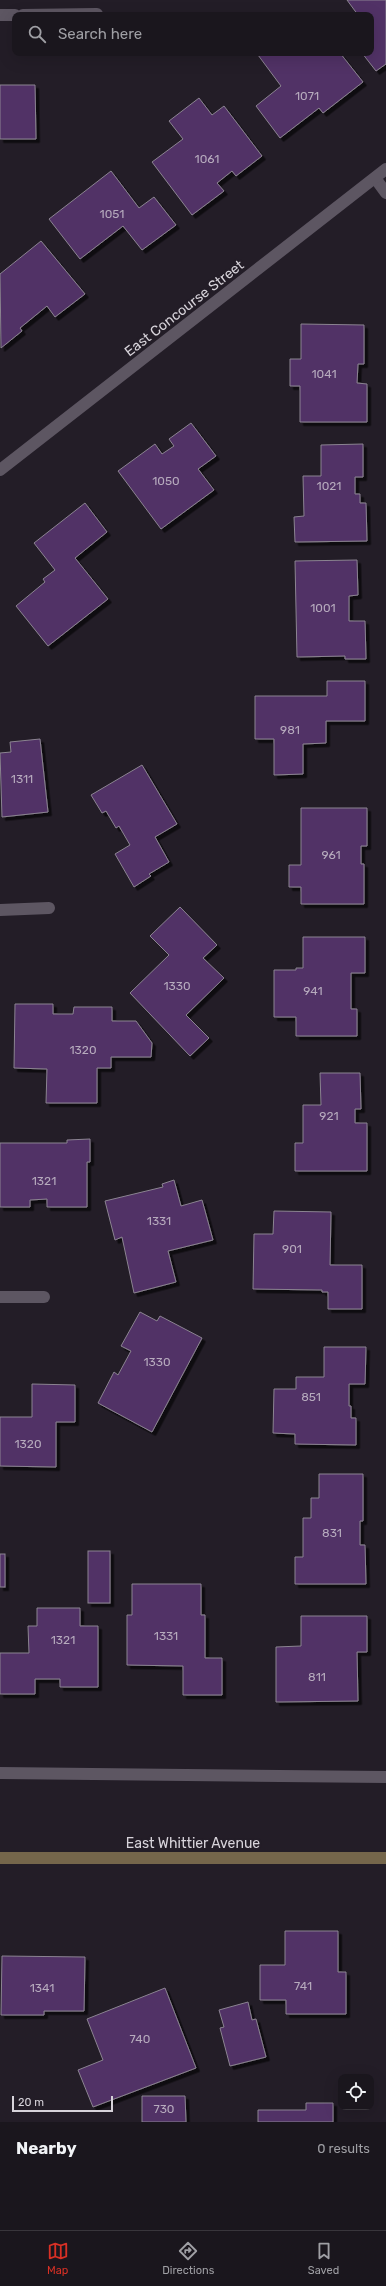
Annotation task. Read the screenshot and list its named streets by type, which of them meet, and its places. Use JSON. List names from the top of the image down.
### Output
{
  "streets": {
    "street": ["East Concourse Street", "East Whittier Avenue"]
  },
  "house_numbers": [
    "1071",
    "1061",
    "1051",
    "1041",
    "1050",
    "1021",
    "1001",
    "981",
    "1311",
    "961",
    "1330",
    "941",
    "1320",
    "921",
    "1321",
    "1331",
    "901",
    "1330",
    "851",
    "1320",
    "831",
    "1331",
    "1321",
    "811",
    "741",
    "1341",
    "740",
    "730"
  ],
  "scale_bar": "20 m",
  "page": {
    "search": "Search here",
    "scale": "20 m",
    "heading": ["Nearby", "0 results"],
    "nav": ["Map", "Directions", "Saved"]
  }
}
